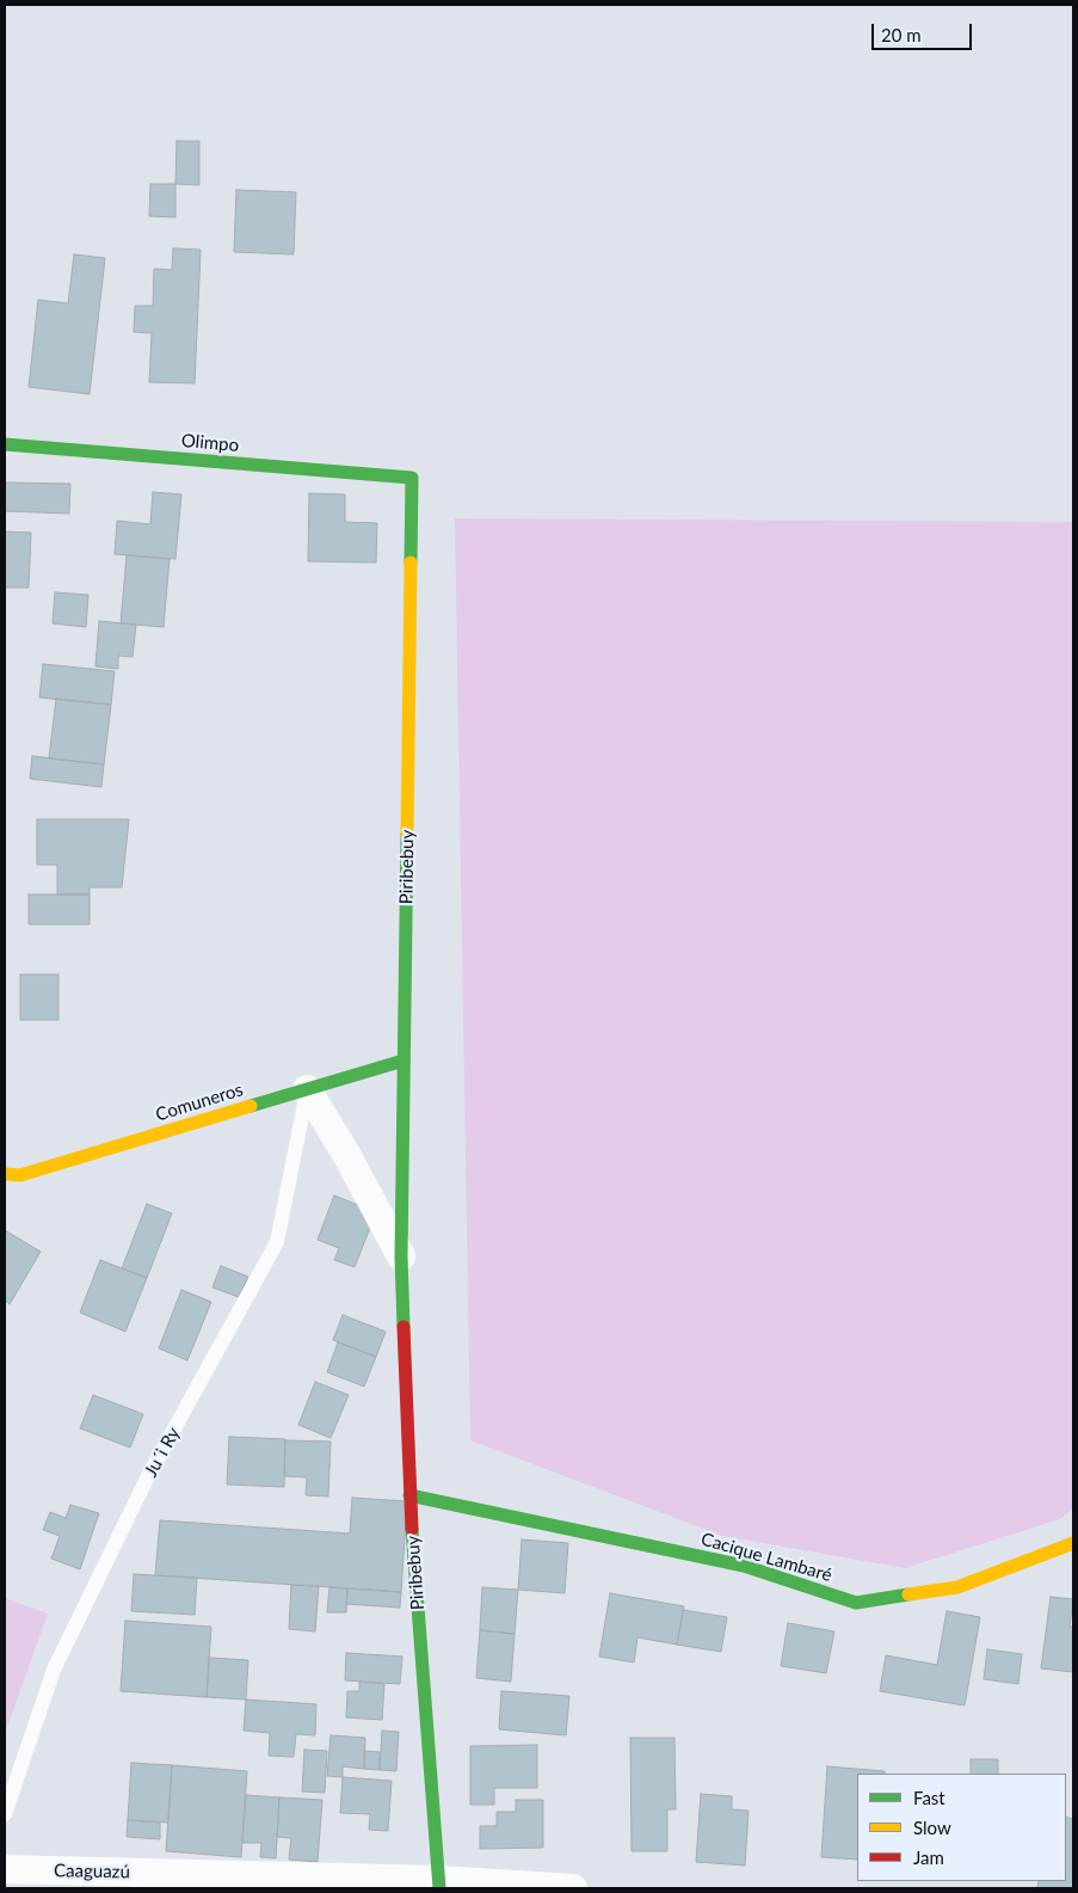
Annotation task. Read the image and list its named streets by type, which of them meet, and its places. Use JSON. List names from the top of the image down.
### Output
{
  "streets": {
    "street": [
      "Olimpo",
      "Piribebuy",
      "Comuneros",
      "Cacique Lambaré",
      "Caaguazú"
    ],
    "lane": ["Ju´i Ry"]
  },
  "crossings": [
    ["Olimpo", "Piribebuy"],
    ["Piribebuy", "Comuneros"],
    ["Piribebuy", "Ju´i Ry"],
    ["Piribebuy", "Cacique Lambaré"],
    ["Piribebuy", "Caaguazú"],
    ["Comuneros", "Ju´i Ry"]
  ],
  "legend": ["Fast", "Slow", "Jam"],
  "scale_bar": "20 m"
}
